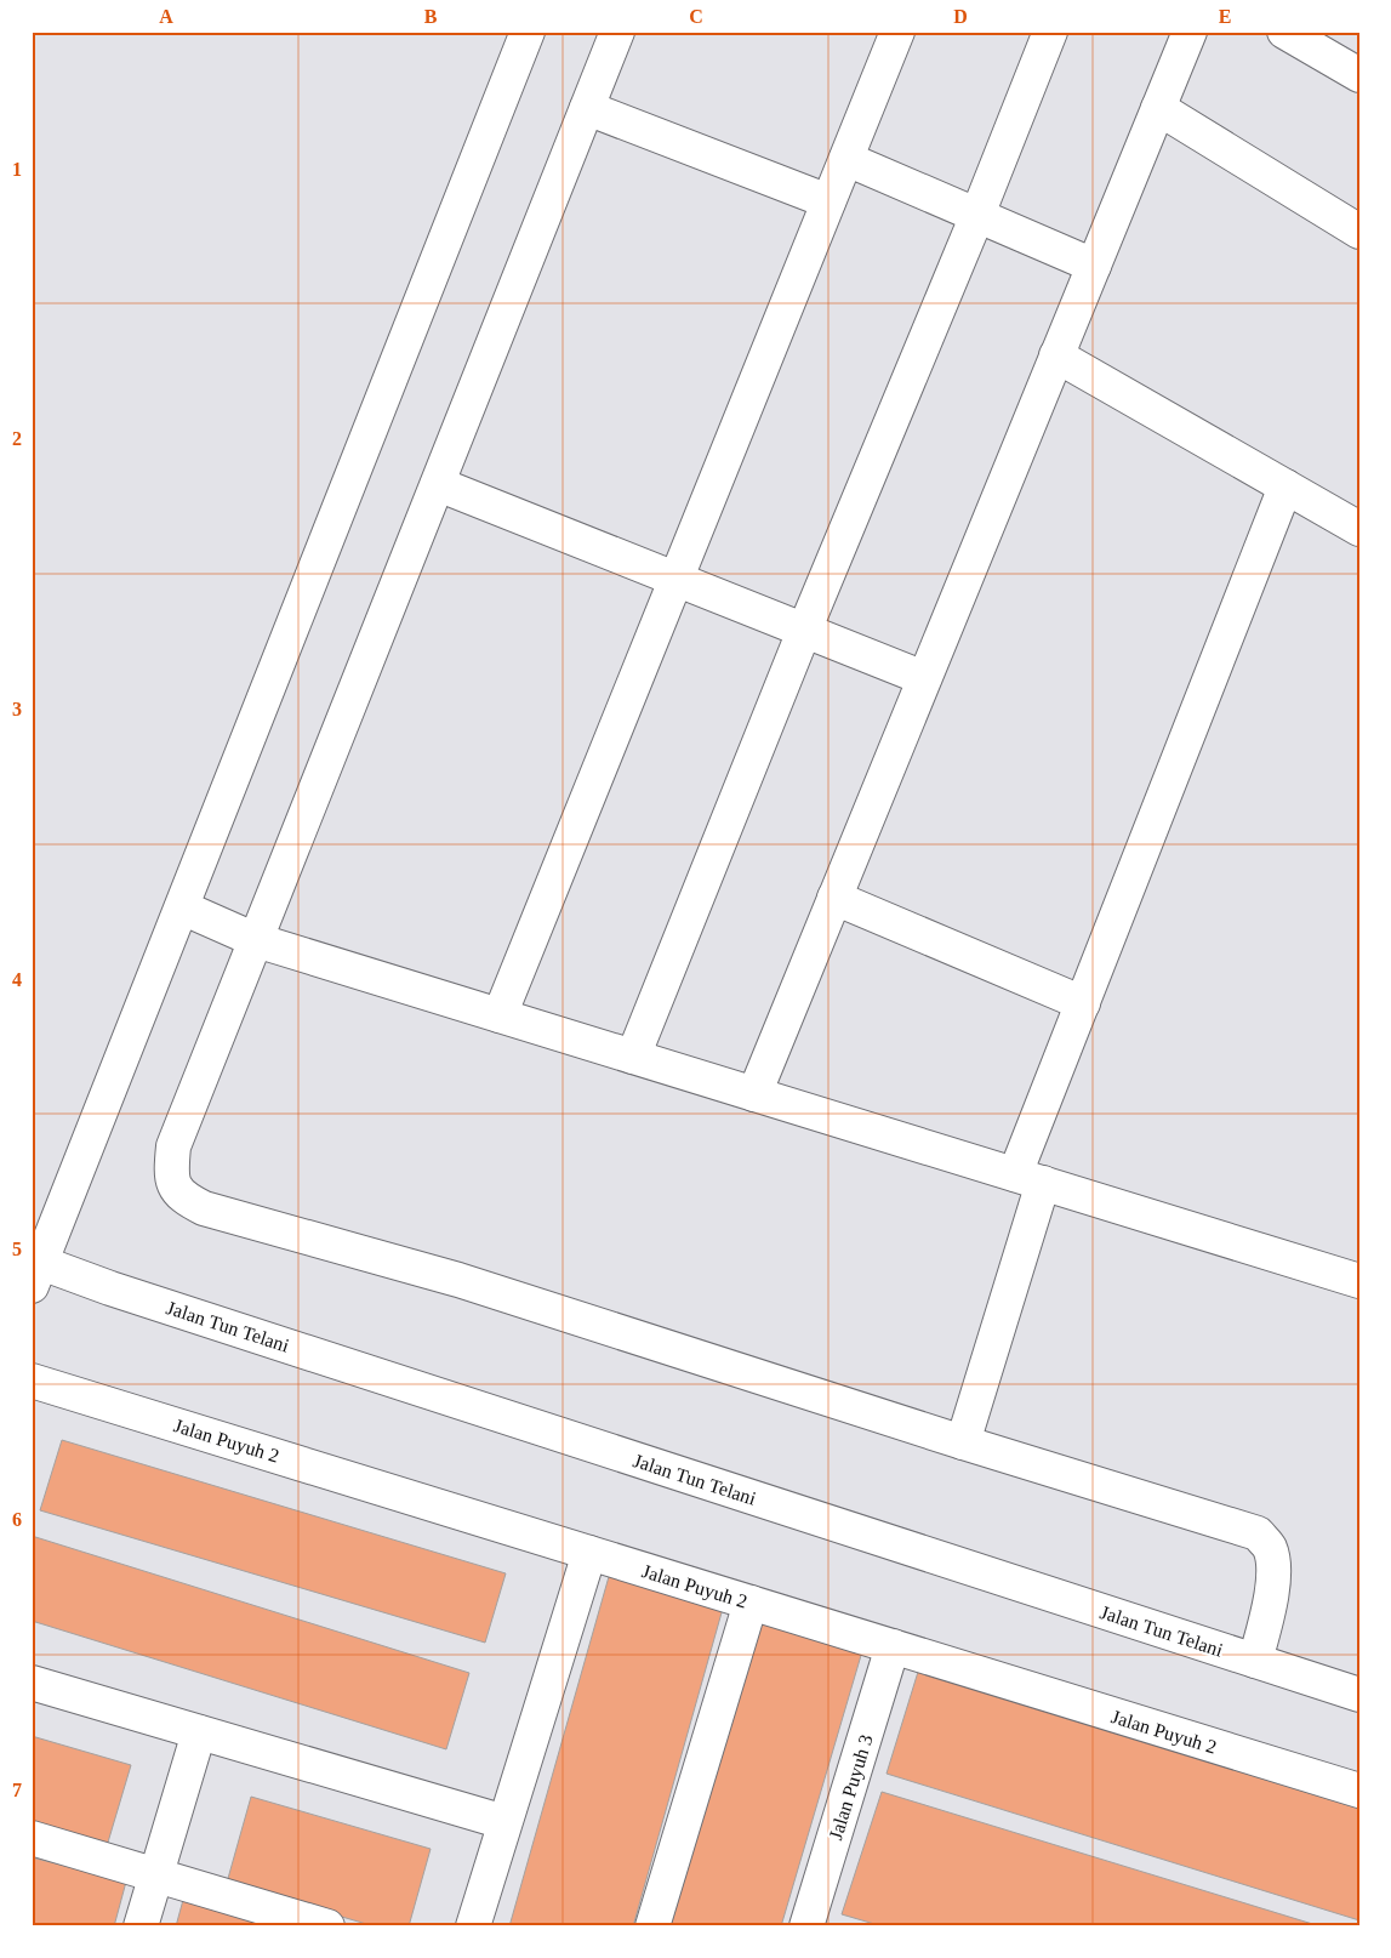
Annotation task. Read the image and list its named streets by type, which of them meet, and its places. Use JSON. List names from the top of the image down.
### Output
{
  "streets": {
    "street": ["Jalan Tun Telani", "Jalan Puyuh 2", "Jalan Puyuh 3"]
  },
  "crossings": [
    ["Jalan Puyuh 2", "Jalan Puyuh 3"]
  ],
  "grid": {
    "columns": [
      "A",
      "B",
      "C",
      "D",
      "E"
    ],
    "rows": [
      "1",
      "2",
      "3",
      "4",
      "5",
      "6",
      "7"
    ]
  }
}
